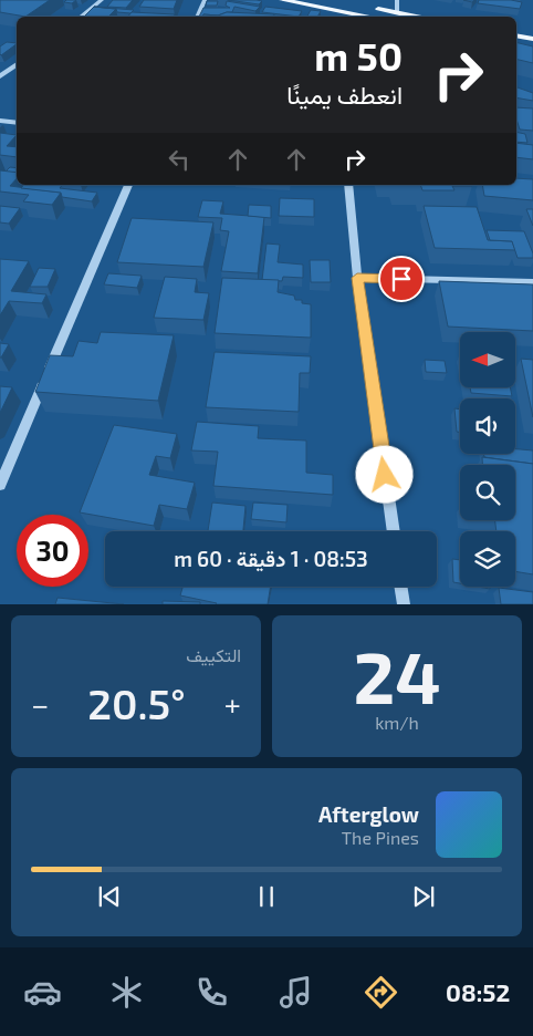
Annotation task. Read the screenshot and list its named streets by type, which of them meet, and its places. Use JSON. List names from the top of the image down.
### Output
{
  "north": "left",
  "page": {
    "turn": ["50 m", "انعطف يمينًا"],
    "limit": "30",
    "trip": "08:53 · 1 دقيقة · 60 m",
    "tile": [
      ["24", "km/h"],
      "التكييف"
    ],
    "heat": ["−", "20.5°", "+"],
    "song": ["Afterglow", "The Pines"],
    "tabs": "08:52"
  }
}
